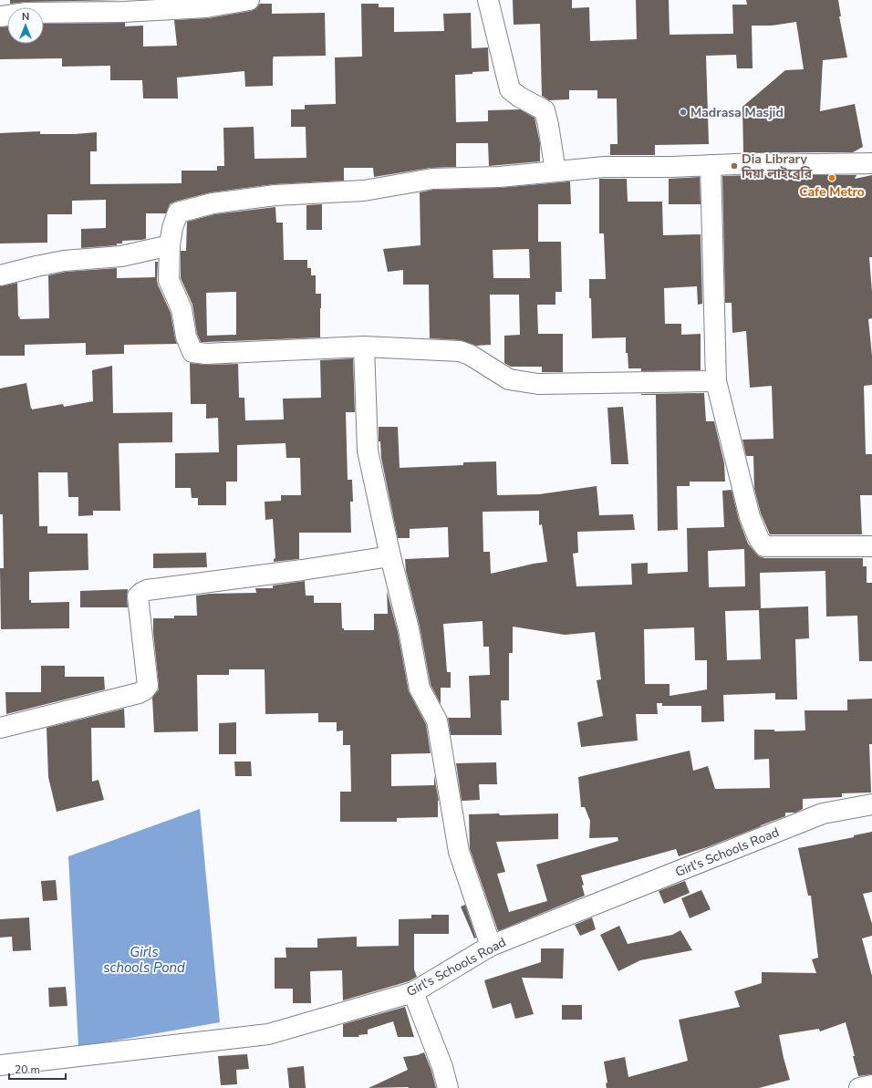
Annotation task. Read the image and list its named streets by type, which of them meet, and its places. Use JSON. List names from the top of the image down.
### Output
{
  "streets": {
    "street": ["Girl's Schools Road"]
  },
  "water": ["Girls schools Pond"],
  "places": ["Madrasa Masjid", "Dia Library দিয়া লাইব্রেরি", "Cafe Metro"],
  "scale_bar": "20 m",
  "north": "top"
}
